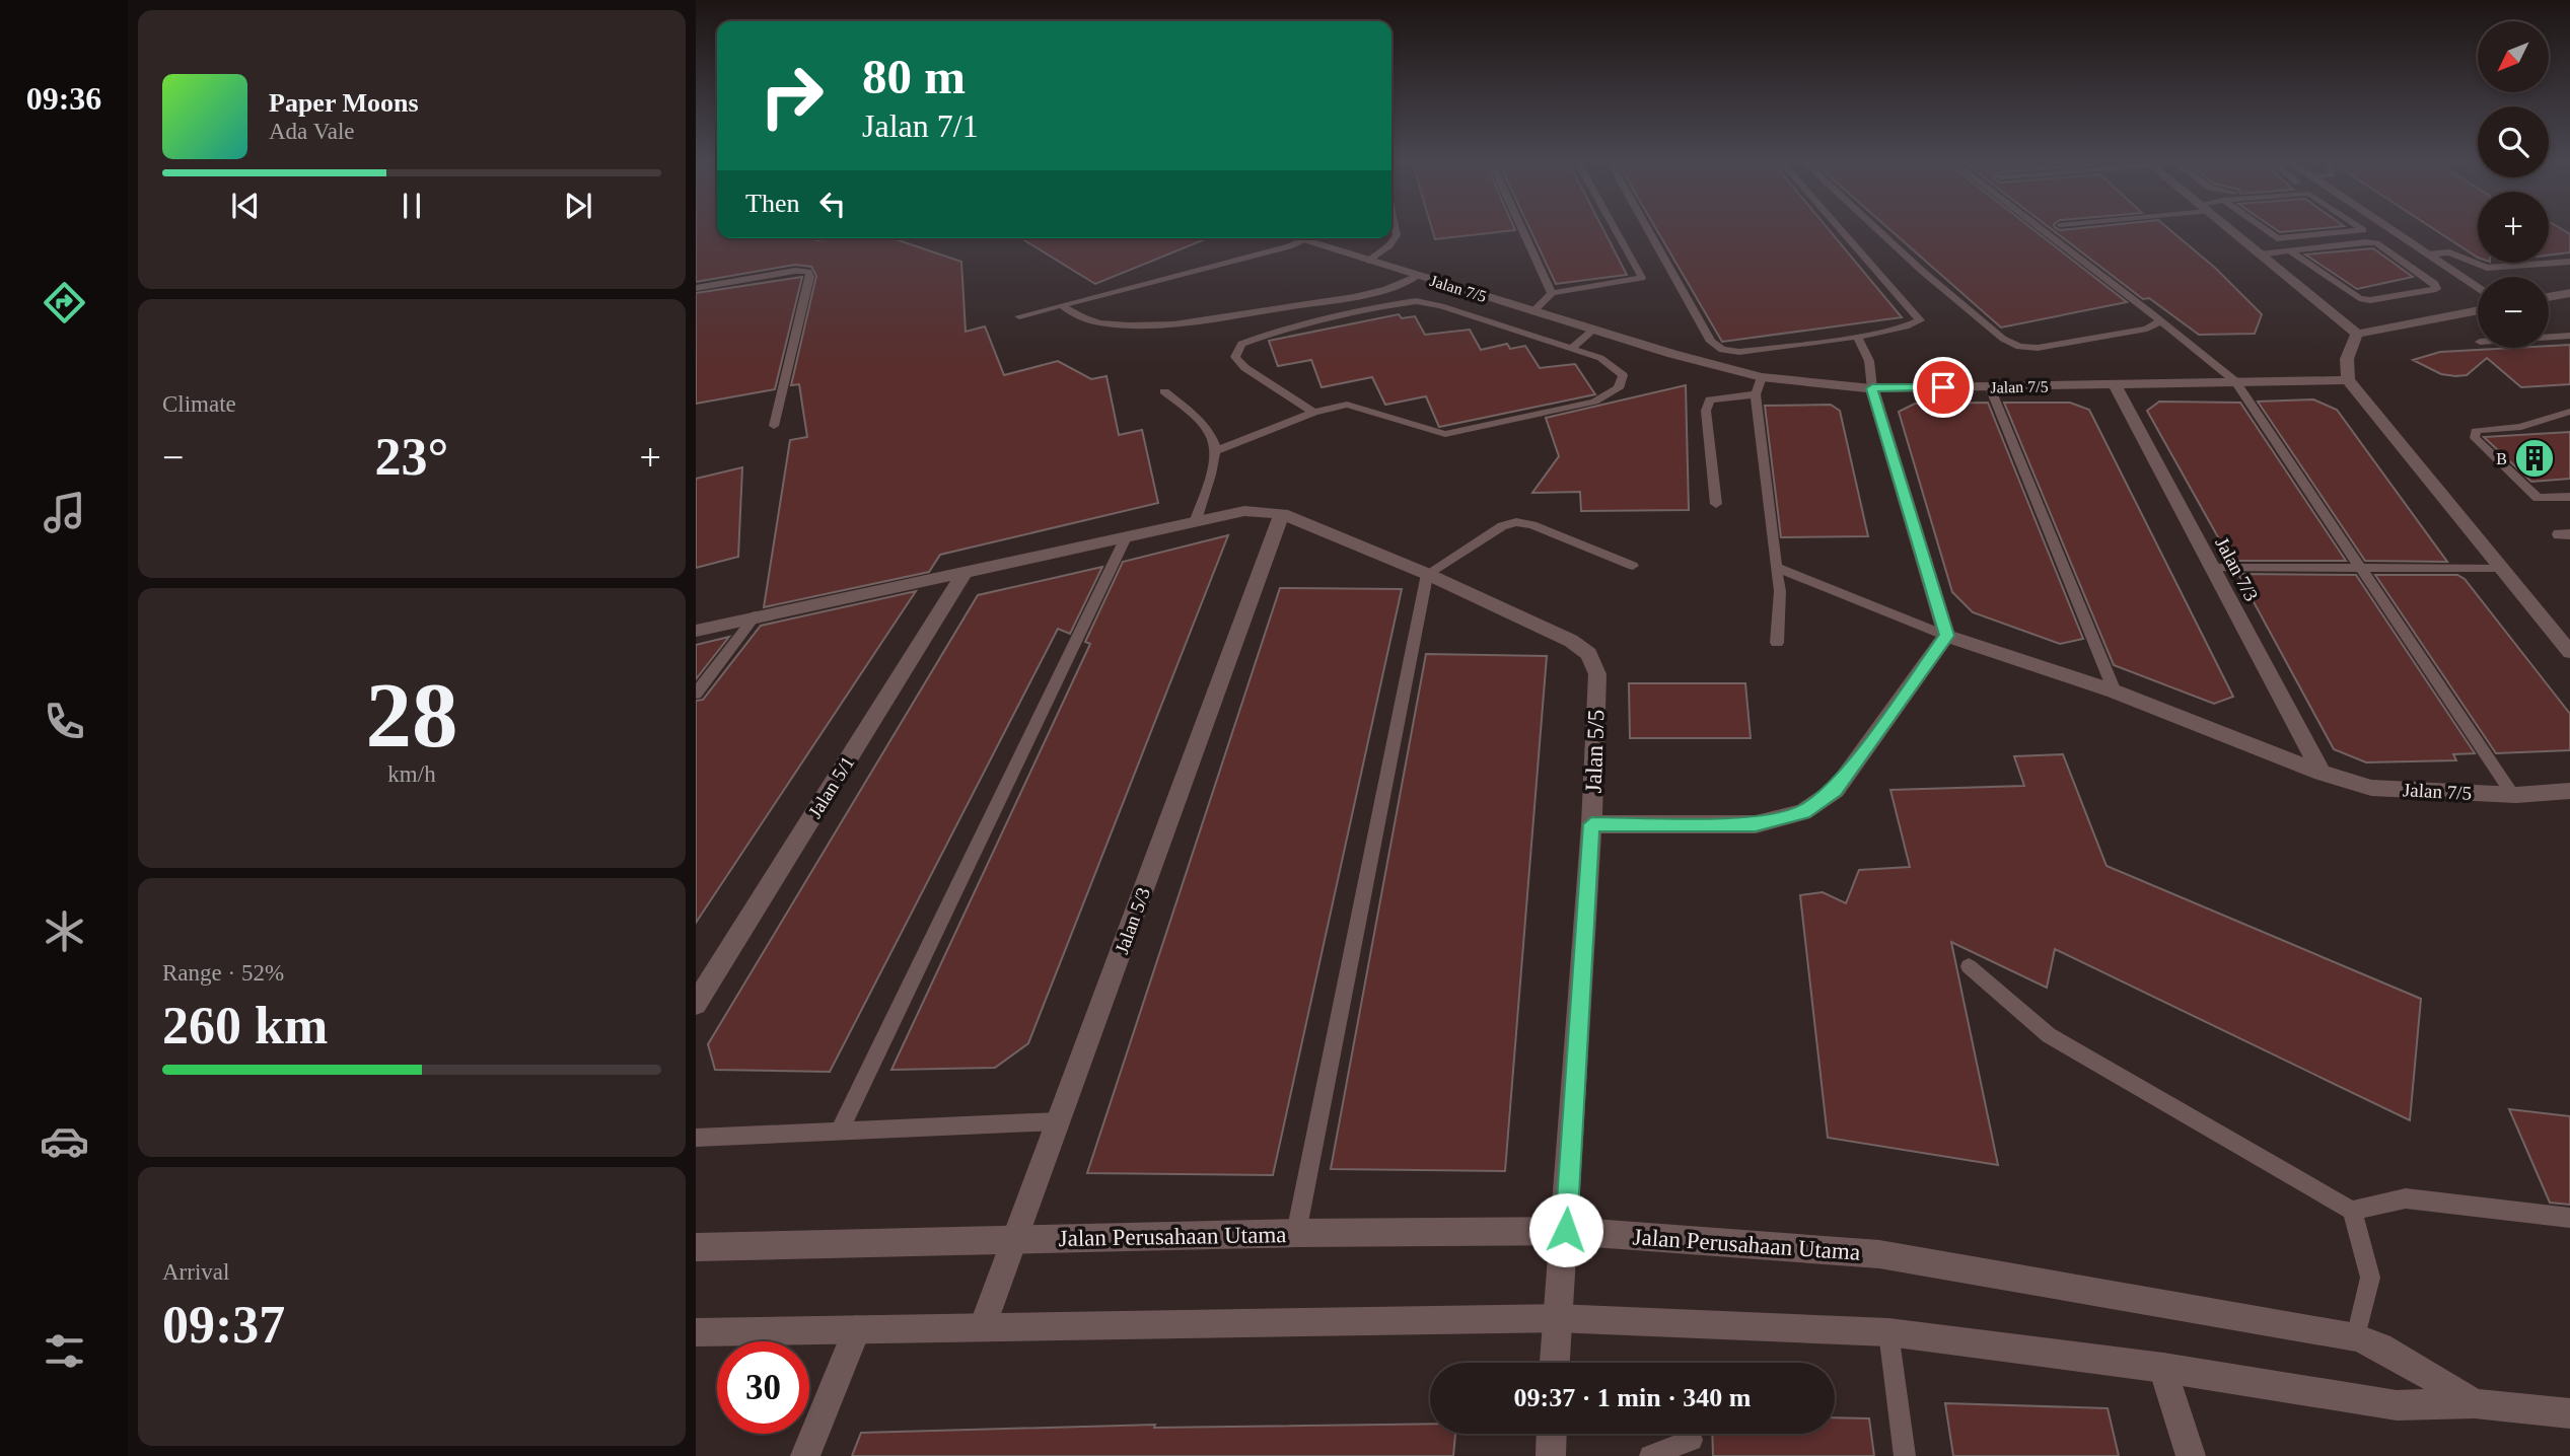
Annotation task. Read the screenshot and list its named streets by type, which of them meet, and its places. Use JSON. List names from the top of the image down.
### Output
{
  "streets": {
    "street": [
      "Jalan 7/5",
      "Jalan 7/3",
      "Jalan 5/5",
      "Jalan 5/1",
      "Jalan 5/3",
      "Jalan Perusahaan Utama"
    ]
  },
  "crossings": [
    ["Jalan 7/5", "Jalan 7/3"],
    ["Jalan 5/5", "Jalan Perusahaan Utama"],
    ["Jalan 5/3", "Jalan Perusahaan Utama"]
  ],
  "places": {
    "building": ["B"]
  },
  "north": "bottom left",
  "page": {
    "tabs": "09:36",
    "map_buttons": ["+", "−"],
    "turn": ["80 m", "Jalan 7/1"],
    "song": ["Paper Moons", "Ada Vale"],
    "then": "Then",
    "tile": [
      "Climate",
      ["28", "km/h"],
      ["Range · 52%", "260 km"],
      ["Arrival", "09:37"]
    ],
    "heat": ["−", "23°", "+"],
    "limit": "30",
    "trip": "09:37 · 1 min · 340 m"
  }
}
